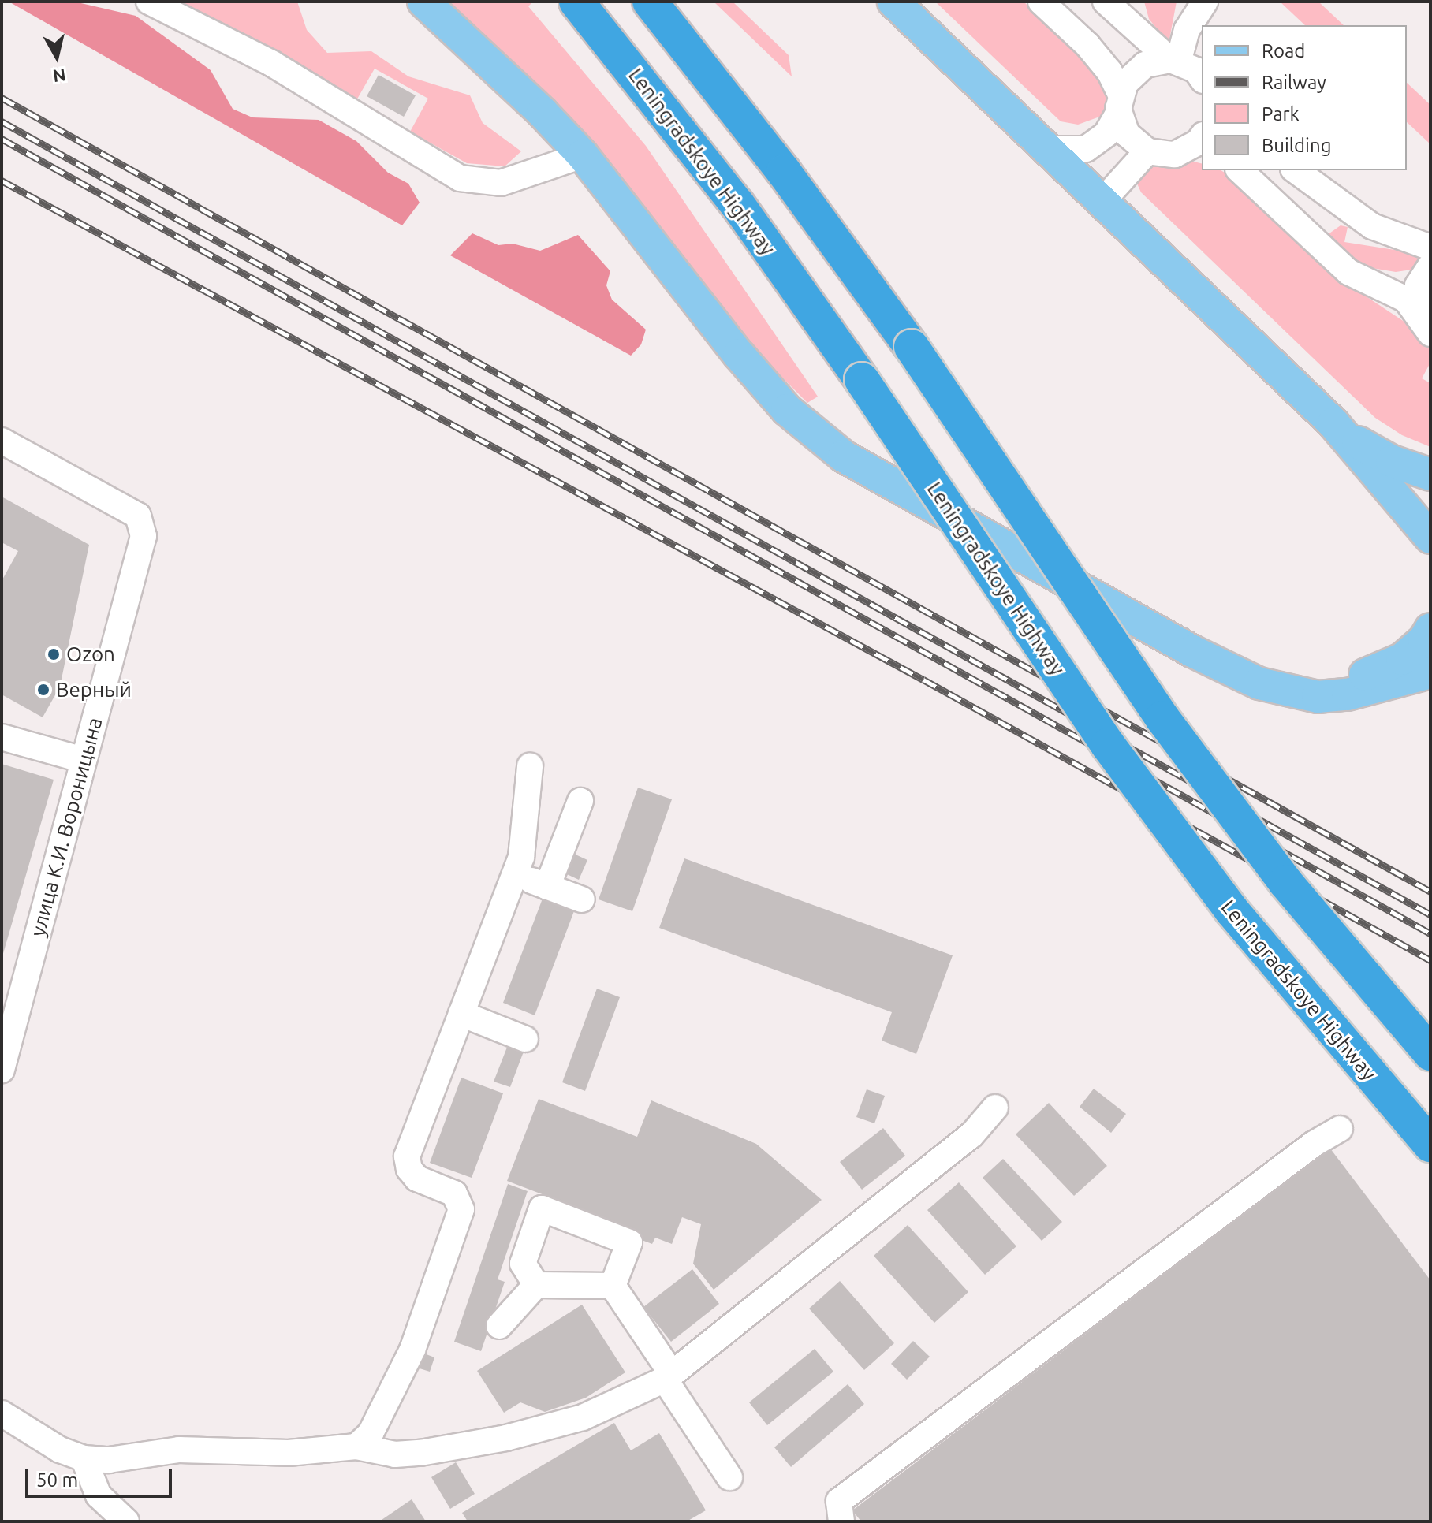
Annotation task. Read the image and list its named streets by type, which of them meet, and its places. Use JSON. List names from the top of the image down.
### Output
{
  "streets": {
    "highway": ["Leningradskoye Highway"],
    "street": ["улица К.И. Вороницына"]
  },
  "places": ["Ozon", "Верный"],
  "legend": [
    "Road",
    "Railway",
    "Park",
    "Building"
  ],
  "scale_bar": "50 m",
  "north": "bottom"
}
